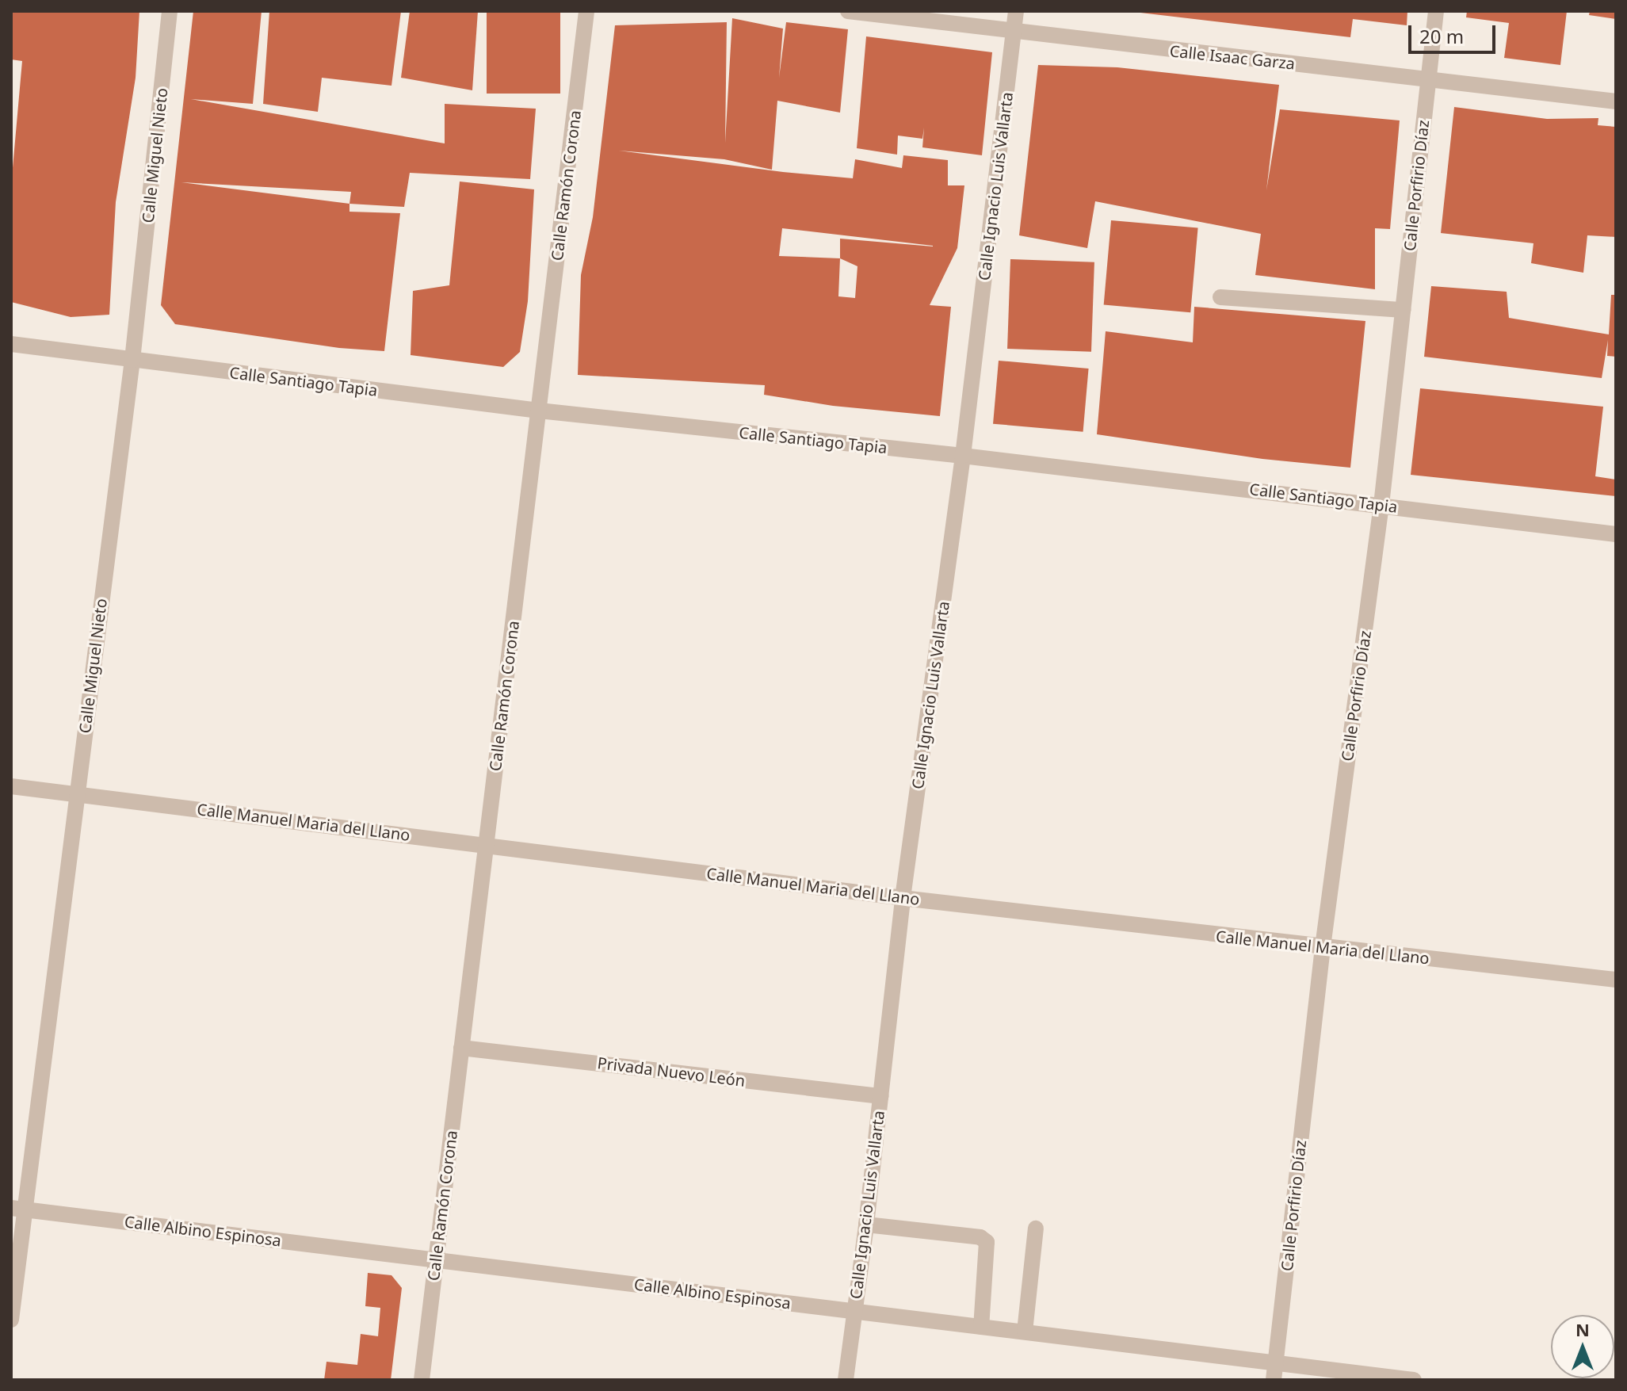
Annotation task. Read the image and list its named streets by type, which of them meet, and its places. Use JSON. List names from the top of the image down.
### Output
{
  "streets": {
    "street": [
      "Calle Isaac Garza",
      "Calle Miguel Nieto",
      "Calle Ramón Corona",
      "Calle Porfirio Díaz",
      "Calle Ignacio Luis Vallarta",
      "Calle Santiago Tapia",
      "Calle Manuel Maria del Llano",
      "Privada Nuevo León",
      "Calle Albino Espinosa"
    ]
  },
  "crossings": [
    ["Calle Isaac Garza", "Calle Porfirio Díaz"],
    ["Calle Isaac Garza", "Calle Ignacio Luis Vallarta"],
    ["Calle Miguel Nieto", "Calle Santiago Tapia"],
    ["Calle Miguel Nieto", "Calle Manuel Maria del Llano"],
    ["Calle Miguel Nieto", "Calle Albino Espinosa"],
    ["Calle Ramón Corona", "Calle Santiago Tapia"],
    ["Calle Ramón Corona", "Calle Manuel Maria del Llano"],
    ["Calle Ramón Corona", "Privada Nuevo León"],
    ["Calle Ramón Corona", "Calle Albino Espinosa"],
    ["Calle Porfirio Díaz", "Calle Santiago Tapia"],
    ["Calle Porfirio Díaz", "Calle Manuel Maria del Llano"],
    ["Calle Porfirio Díaz", "Calle Albino Espinosa"],
    ["Calle Ignacio Luis Vallarta", "Calle Santiago Tapia"],
    ["Calle Ignacio Luis Vallarta", "Calle Manuel Maria del Llano"],
    ["Calle Ignacio Luis Vallarta", "Privada Nuevo León"],
    ["Calle Ignacio Luis Vallarta", "Calle Albino Espinosa"]
  ],
  "scale_bar": "20 m",
  "north": "top"
}
